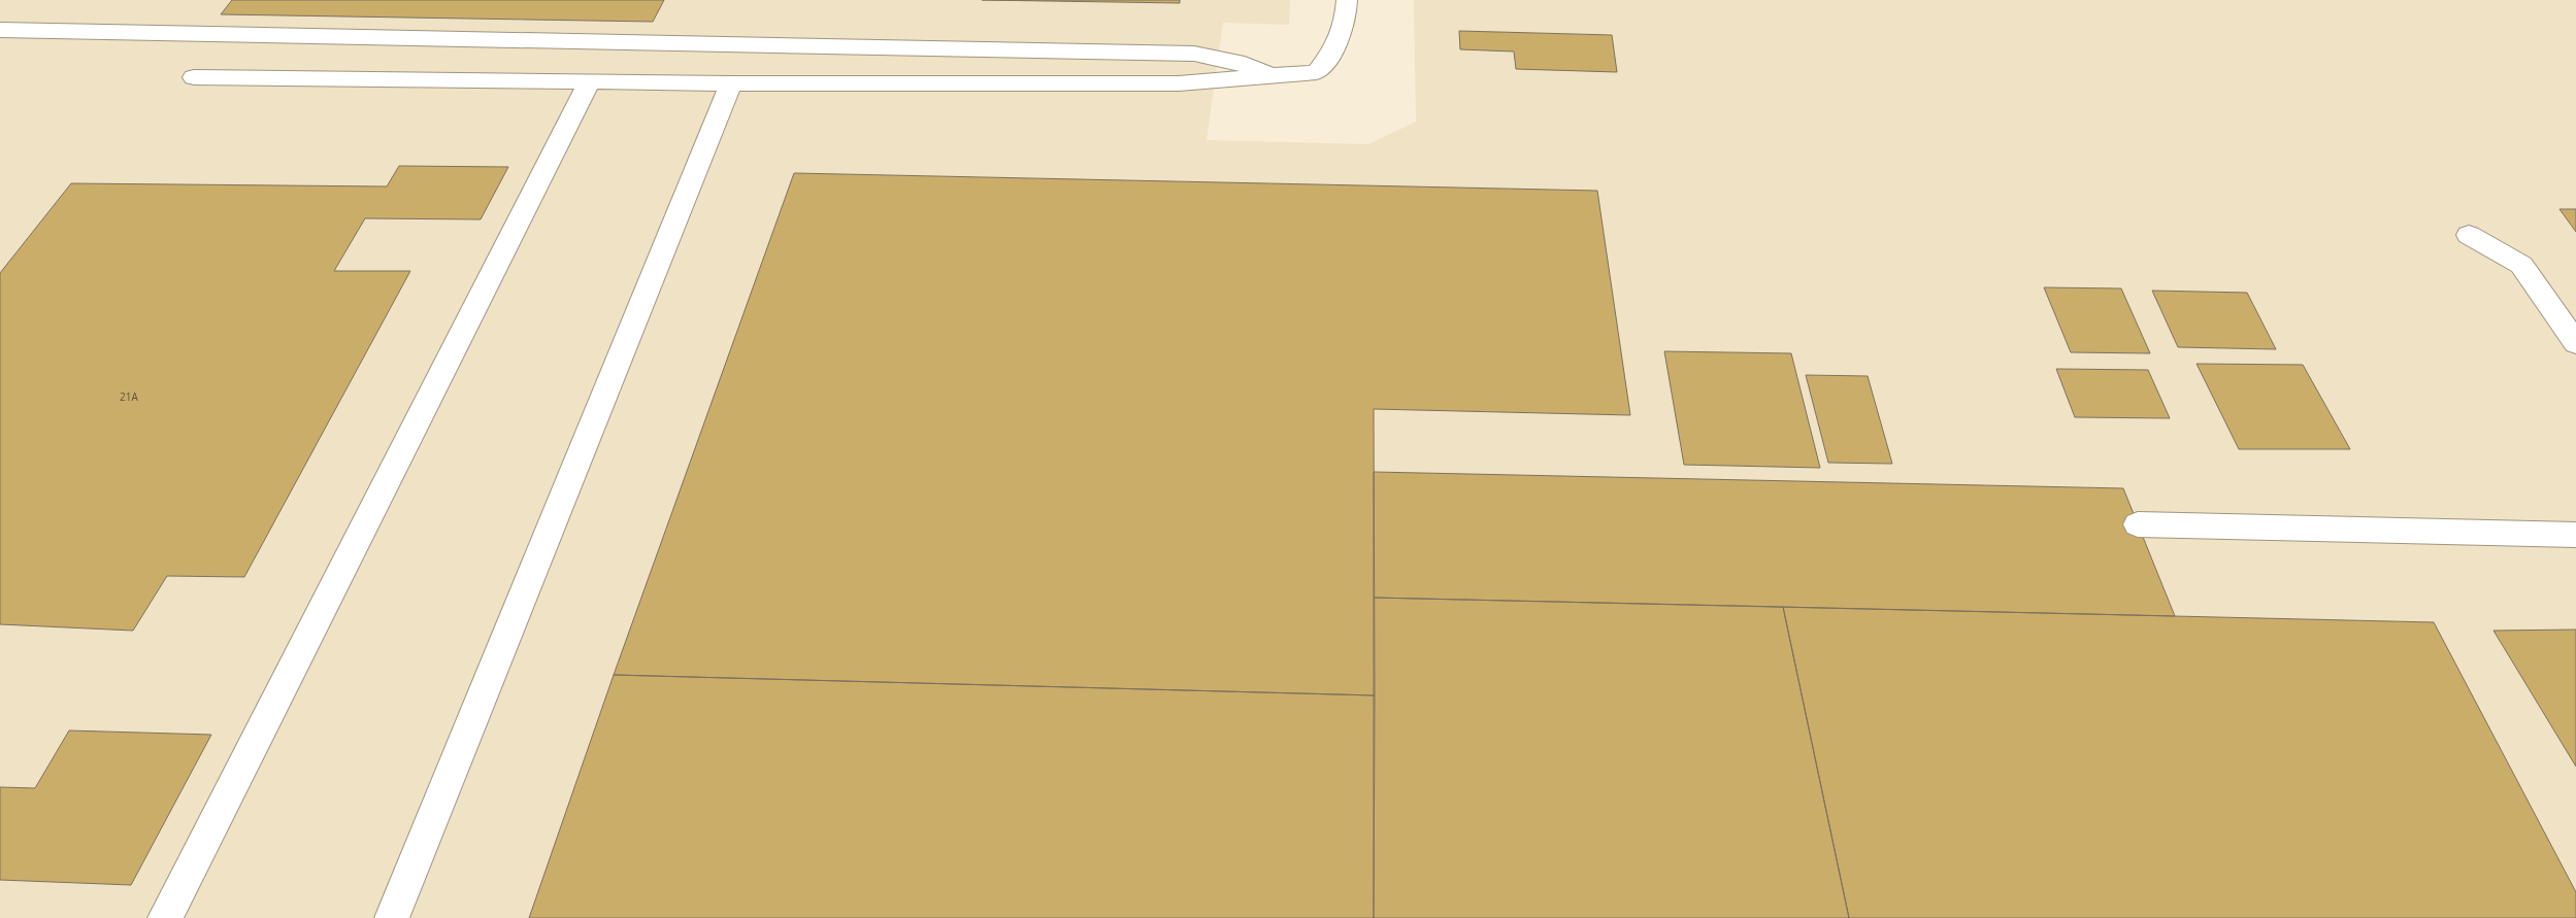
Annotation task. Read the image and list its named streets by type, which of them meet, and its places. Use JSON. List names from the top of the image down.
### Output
{
  "house_numbers": ["21A"]
}
